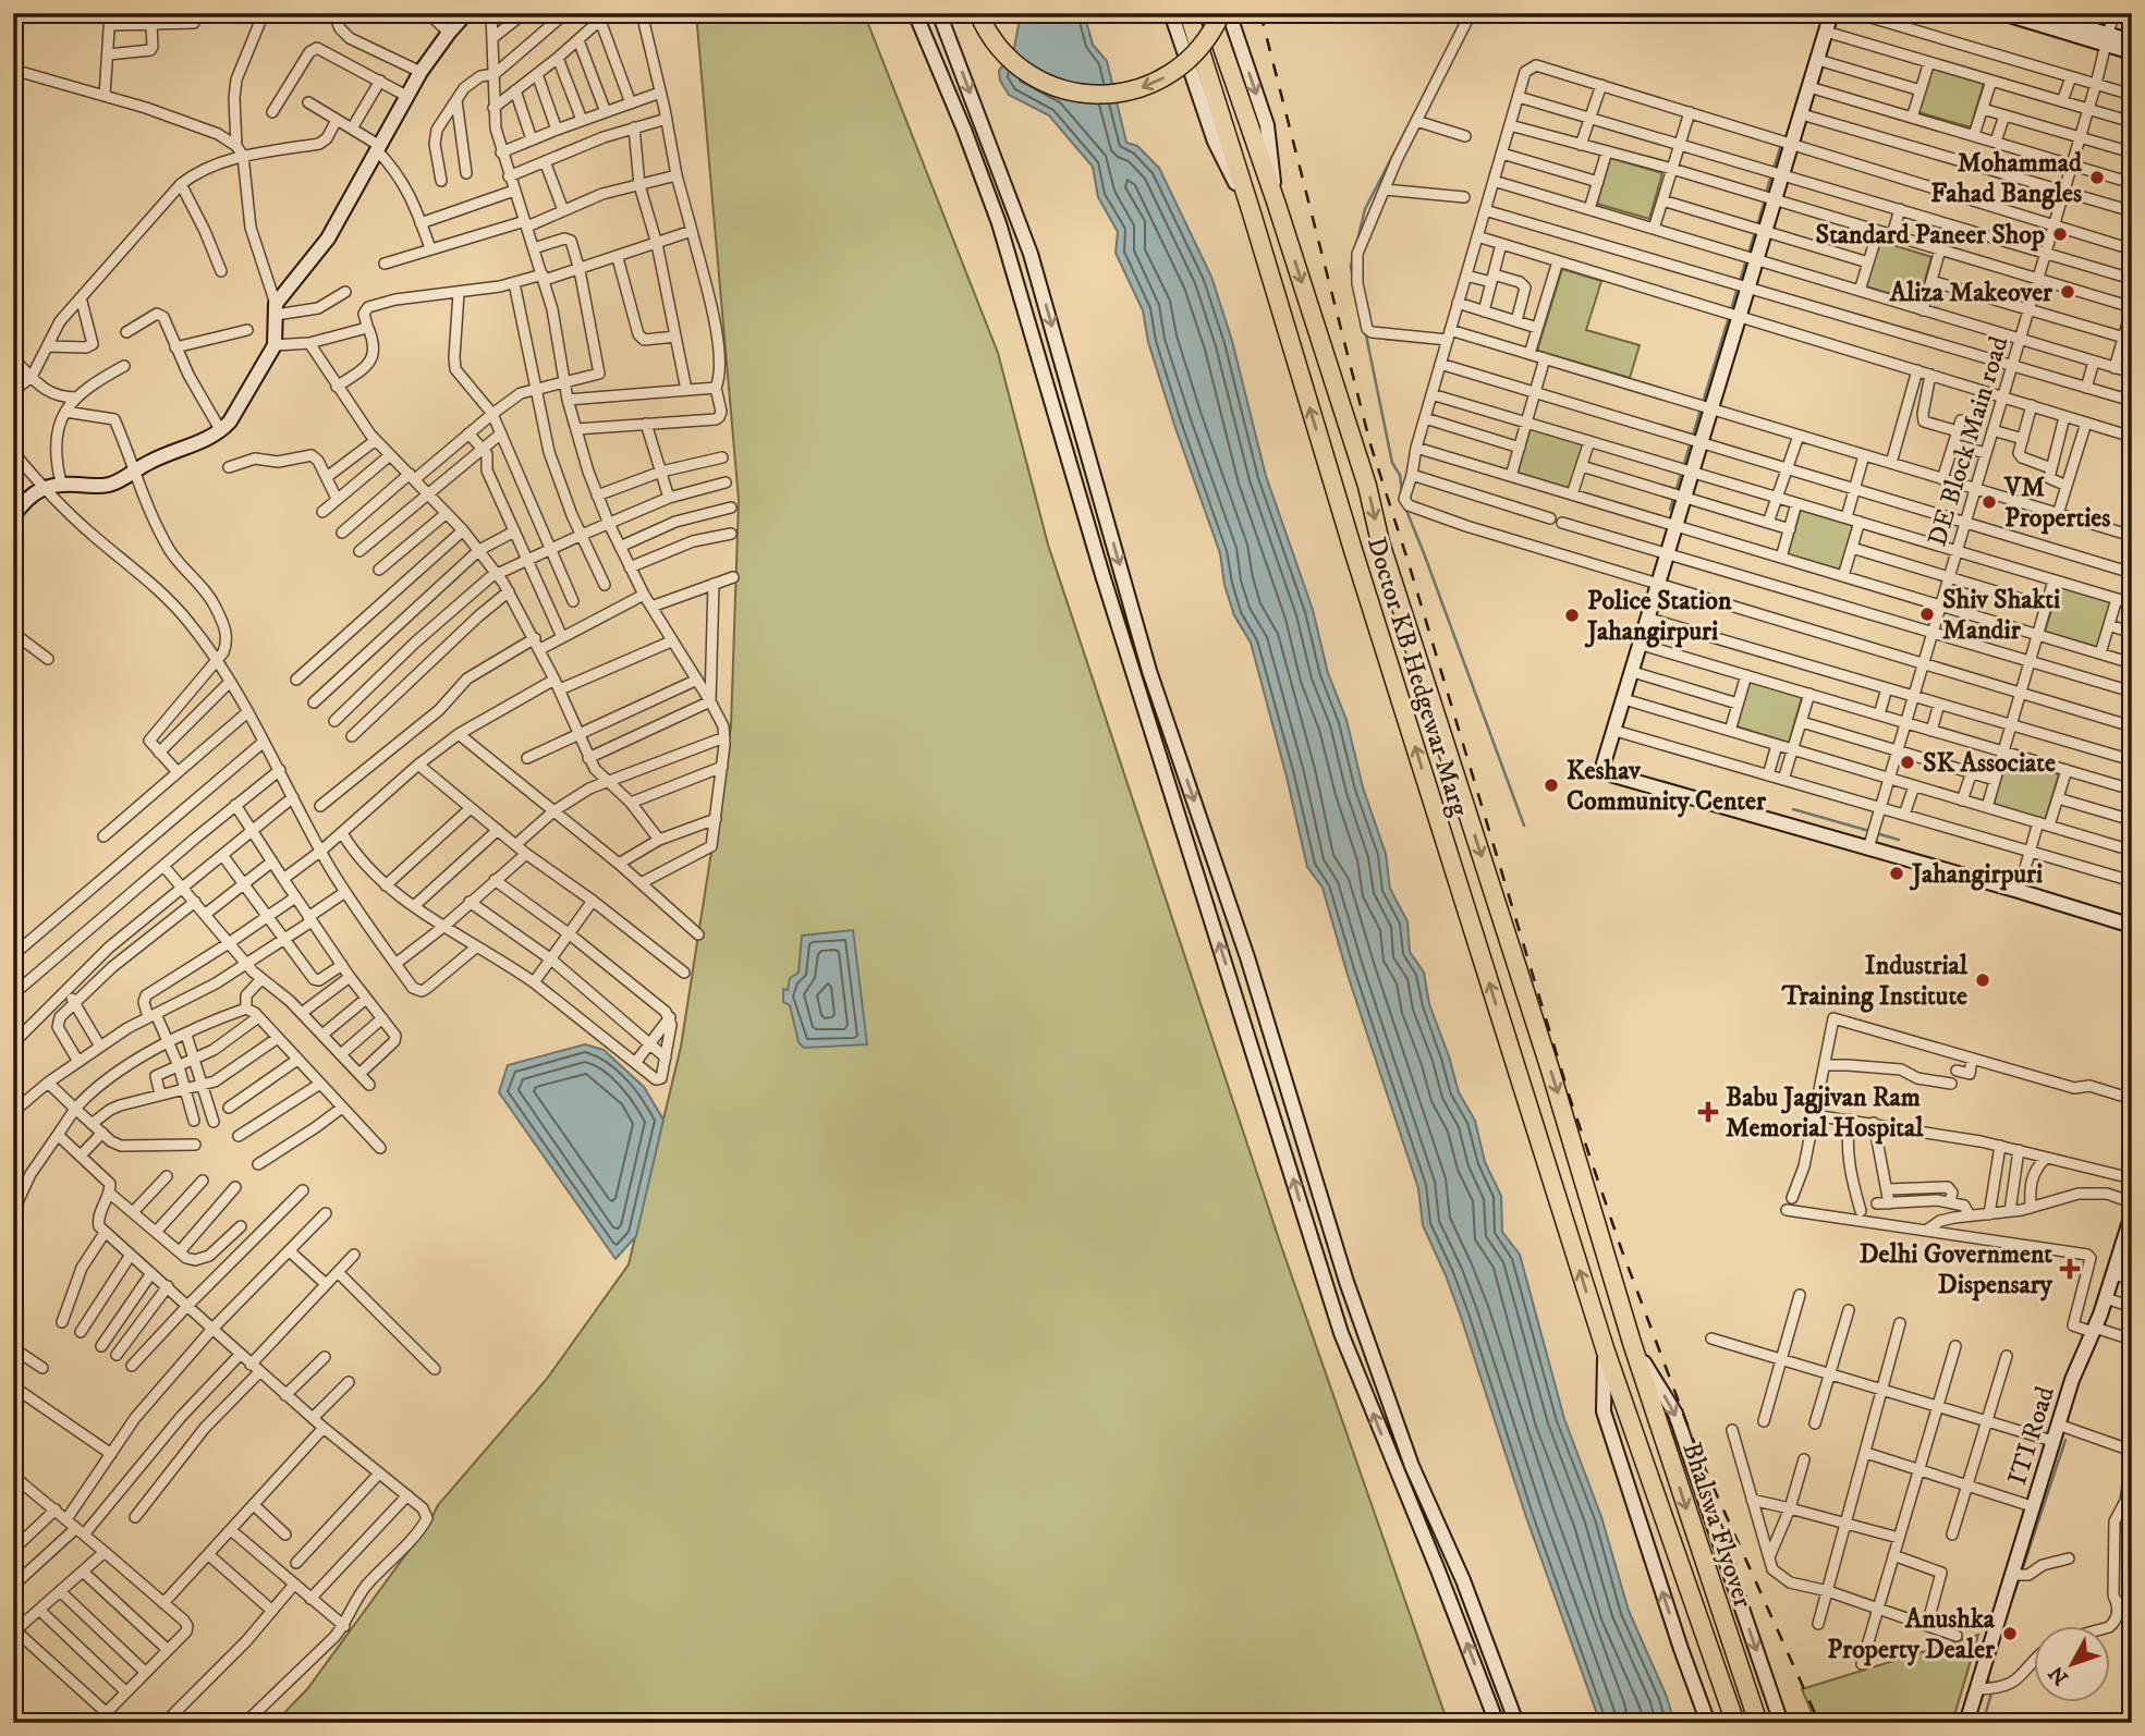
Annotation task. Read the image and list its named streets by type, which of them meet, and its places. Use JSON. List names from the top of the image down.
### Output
{
  "streets": {
    "highway": ["Doctor KB Hedgewar Marg", "Bhalswa Flyover"],
    "street": ["DE Block Main road", "ITI Road"]
  },
  "crossings": [
    ["Doctor KB Hedgewar Marg", "Bhalswa Flyover"]
  ],
  "places": {
    "other": [
      "Mohammad Fahad Bangles",
      "Standard Paneer Shop",
      "Aliza Makeover",
      "VM Properties",
      "Shiv Shakti Mandir",
      "Police Station Jahangirpuri",
      "SK Associate",
      "Keshav Community Center",
      "Jahangirpuri",
      "Industrial Training Institute",
      "Anushka Property Dealer"
    ],
    "health": ["Babu Jagjivan Ram Memorial Hospital", "Delhi Government Dispensary"]
  },
  "north": "bottom left"
}
